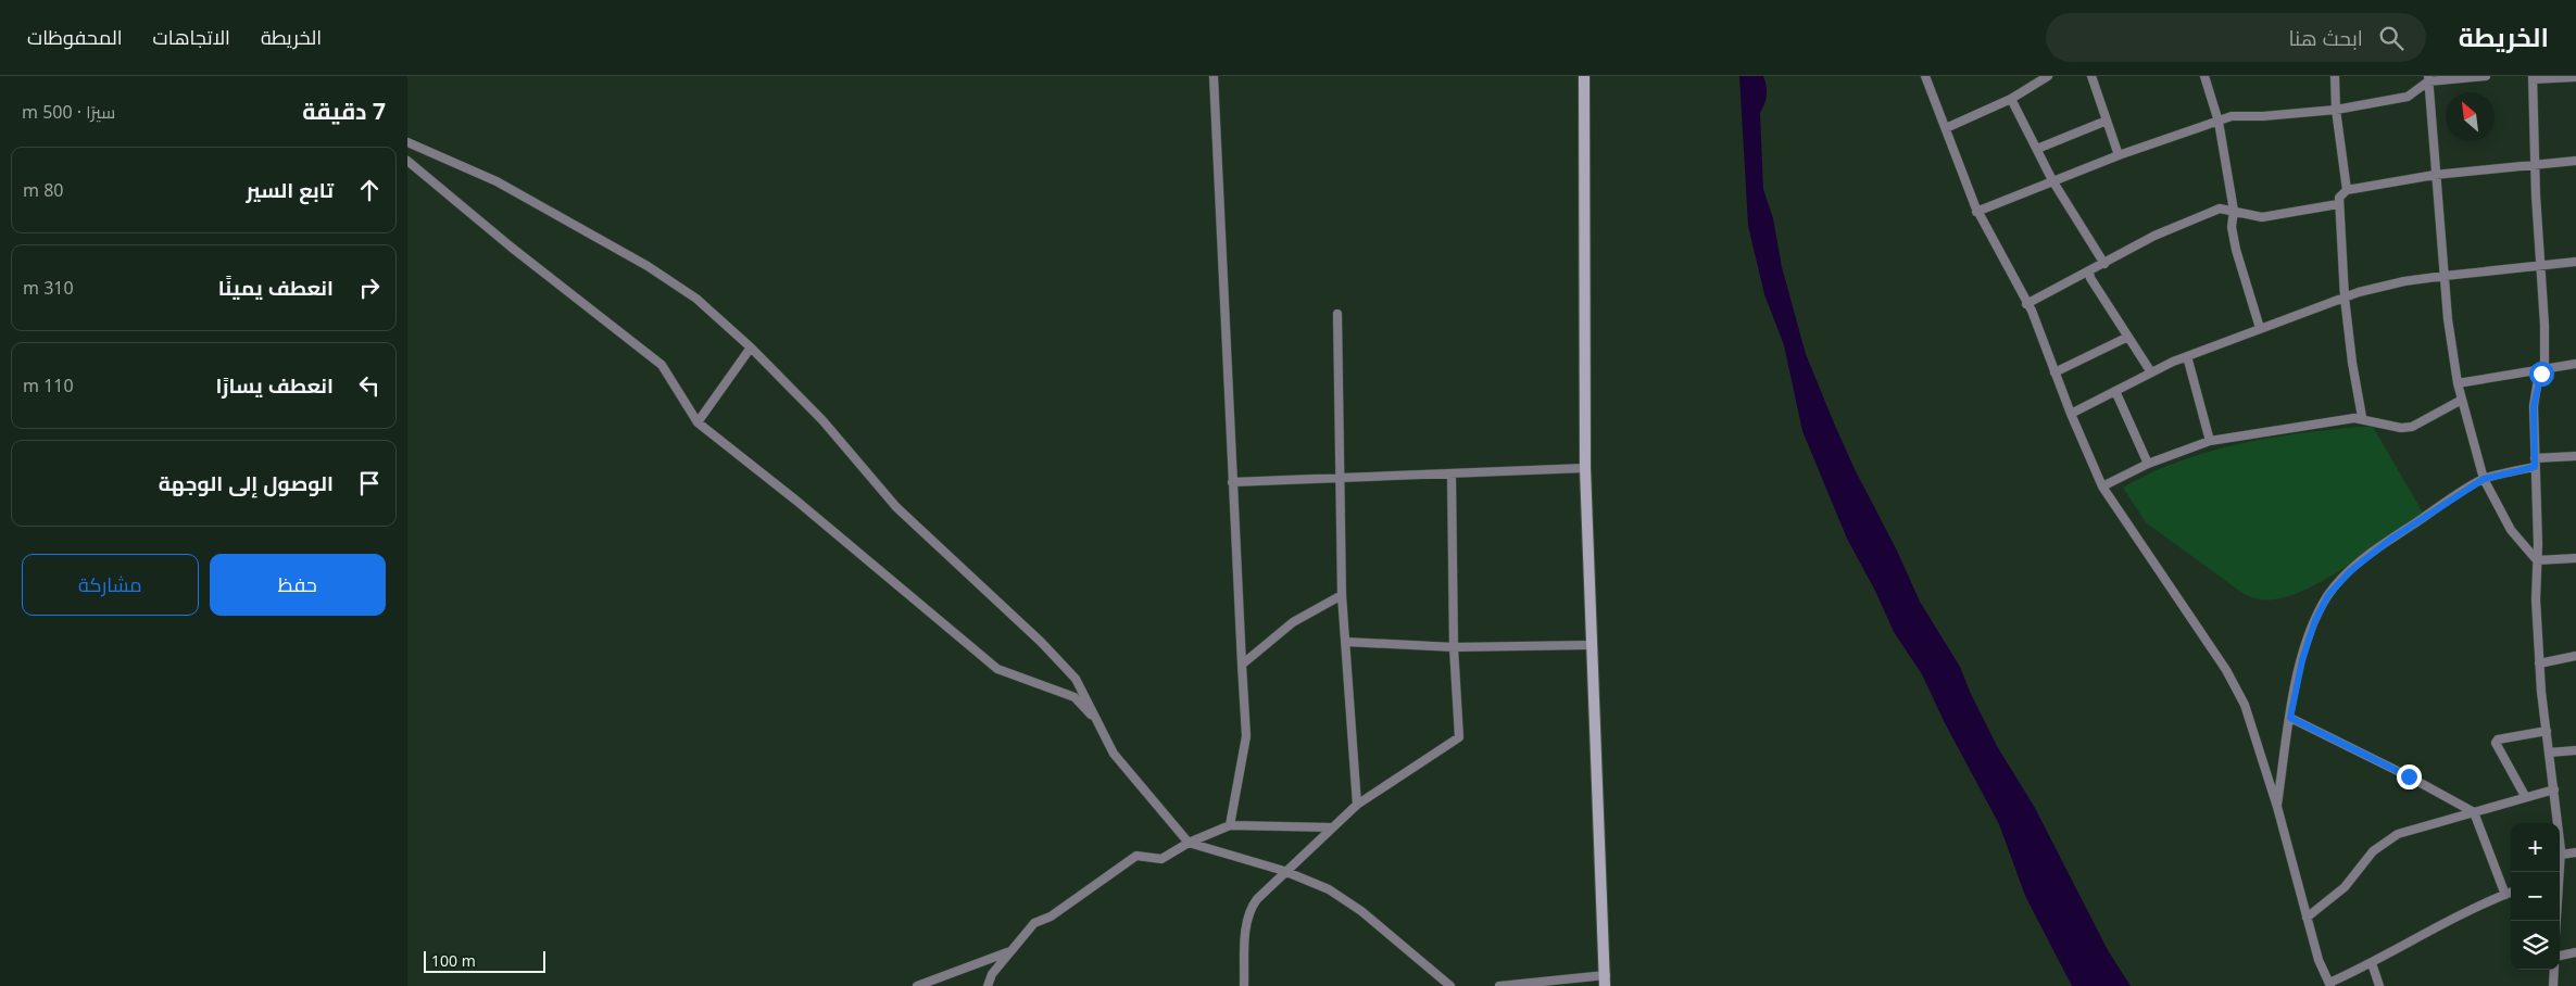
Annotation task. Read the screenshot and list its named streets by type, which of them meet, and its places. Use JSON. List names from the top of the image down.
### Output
{
  "scale_bar": "100 m",
  "north": "top left",
  "page": {
    "header": "الخريطة",
    "search": "ابحث هنا",
    "nav": ["الخريطة", "الاتجاهات", "المحفوظات"],
    "heading": ["7 دقيقة", "سيرًا · 500 m"],
    "list": [
      ["تابع السير", "80 m"],
      ["انعطف يمينًا", "310 m"],
      ["انعطف يسارًا", "110 m"],
      "الوصول إلى الوجهة"
    ],
    "buttons": ["حفظ", "مشاركة"],
    "map_buttons": ["+", "−"],
    "scale": "100 m"
  }
}
